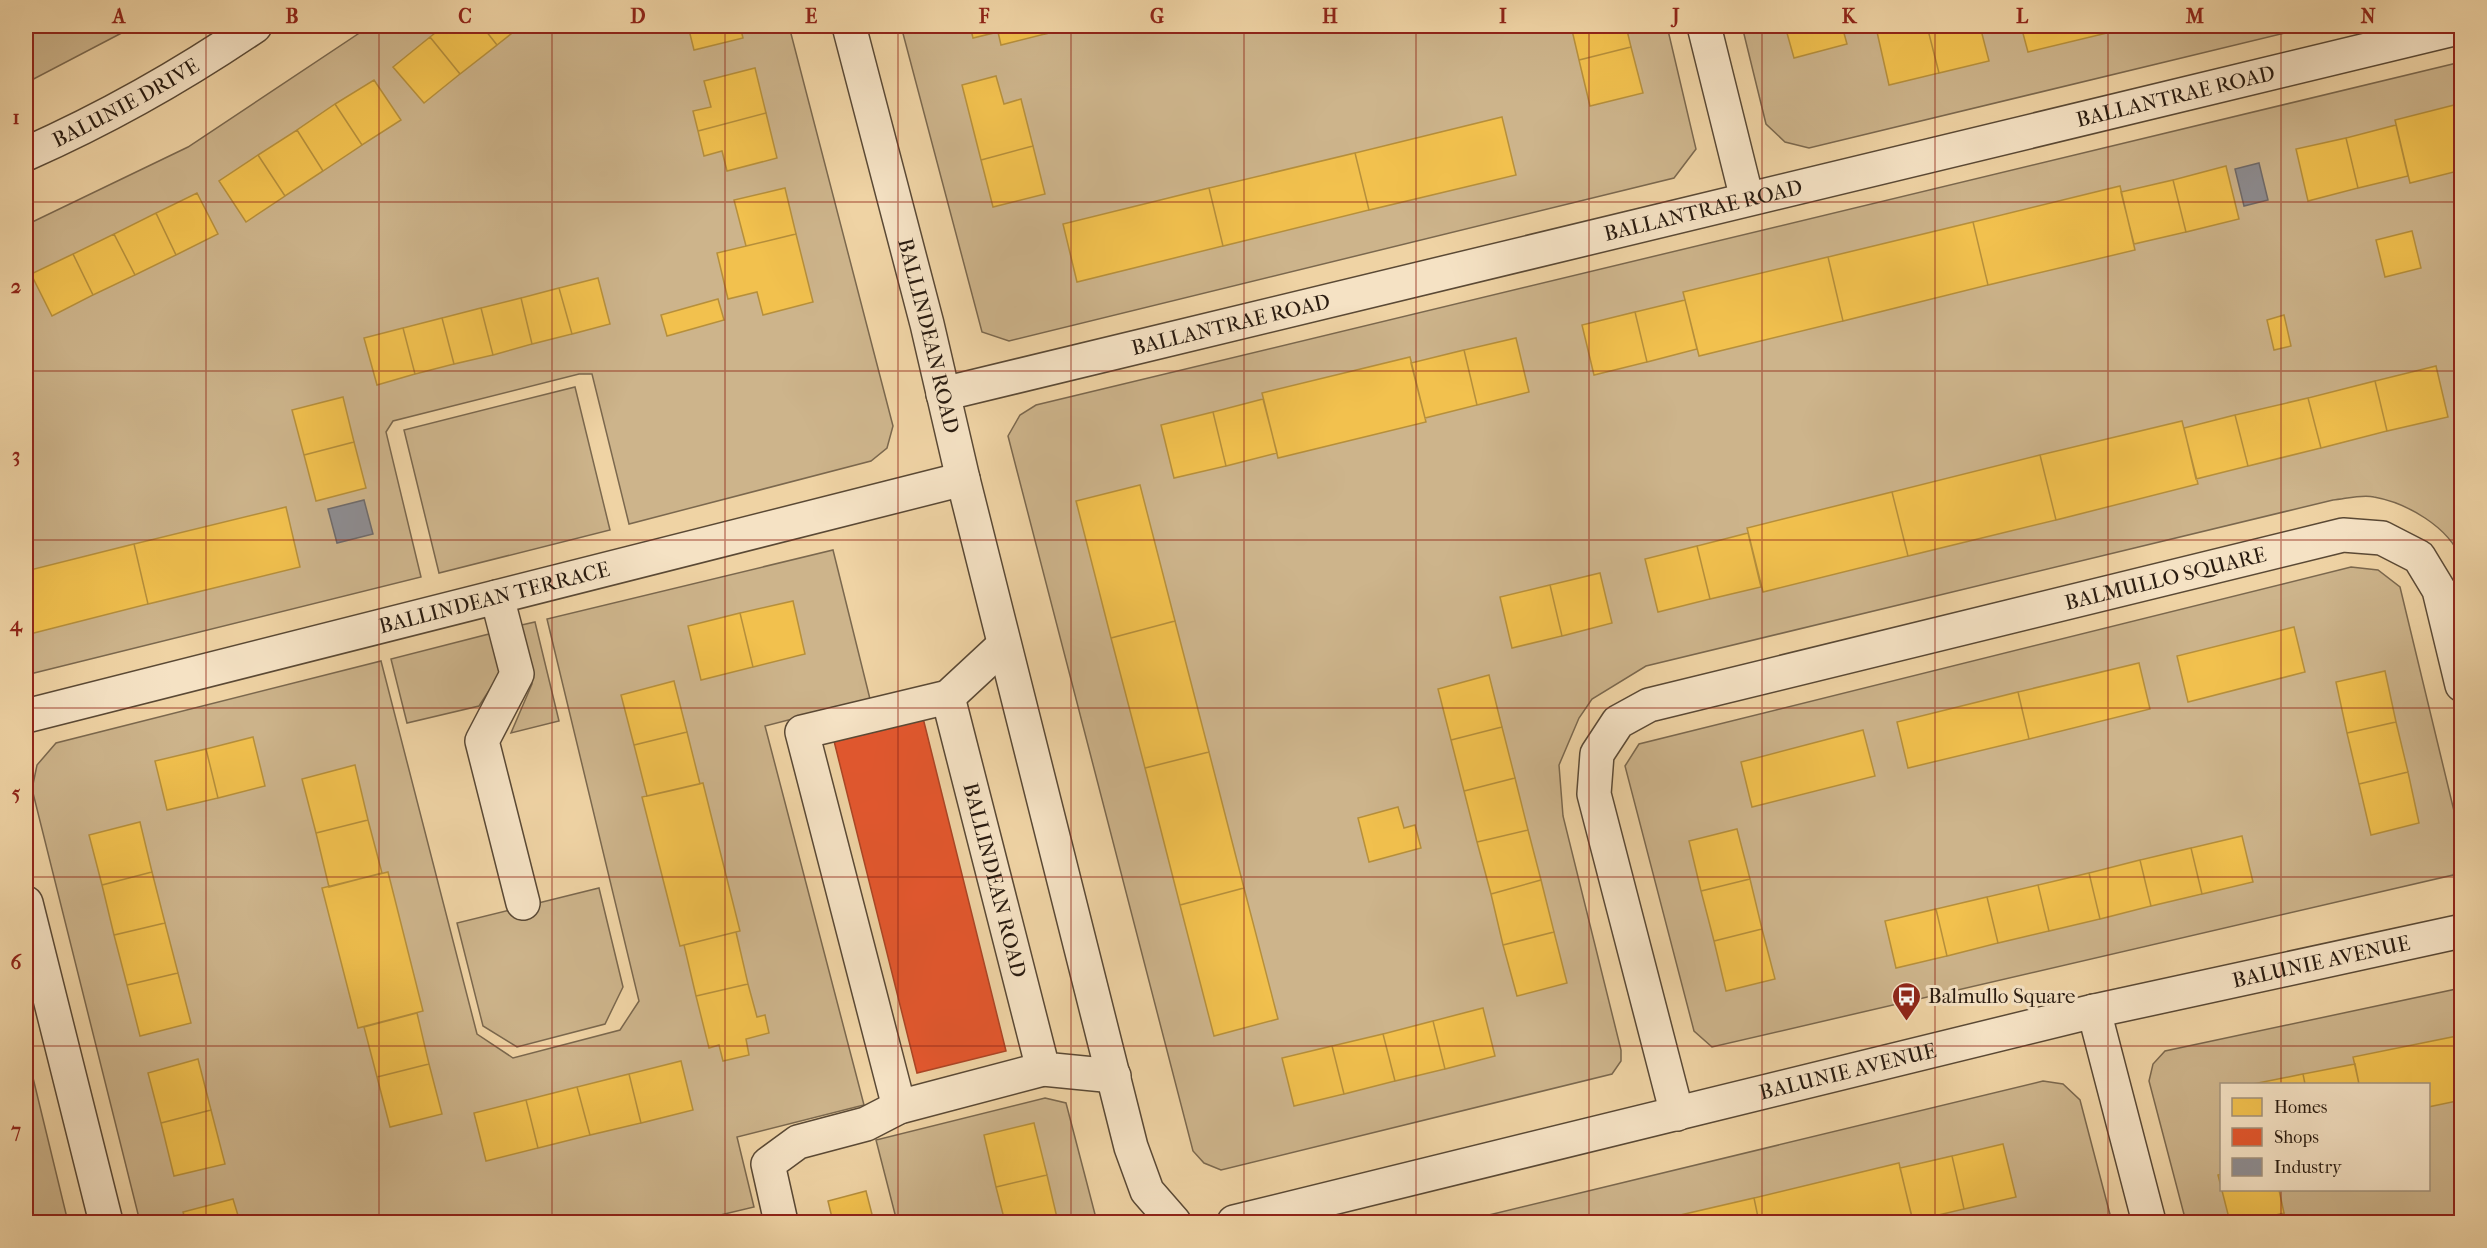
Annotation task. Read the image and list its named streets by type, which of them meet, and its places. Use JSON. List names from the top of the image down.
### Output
{
  "streets": {
    "street": [
      "BALLANTRAE ROAD",
      "BALUNIE DRIVE",
      "BALLINDEAN ROAD",
      "BALMULLO SQUARE",
      "BALLINDEAN TERRACE",
      "BALUNIE AVENUE"
    ]
  },
  "crossings": [
    ["BALLANTRAE ROAD", "BALLINDEAN ROAD"],
    ["BALLINDEAN ROAD", "BALLINDEAN TERRACE"],
    ["BALMULLO SQUARE", "BALUNIE AVENUE"]
  ],
  "places": {
    "bus stop": ["Balmullo Square"]
  },
  "legend": ["Homes", "Shops", "Industry"],
  "grid": {
    "columns": [
      "A",
      "B",
      "C",
      "D",
      "E",
      "F",
      "G",
      "H",
      "I",
      "J",
      "K",
      "L",
      "M",
      "N"
    ],
    "rows": [
      "1",
      "2",
      "3",
      "4",
      "5",
      "6",
      "7"
    ]
  }
}
